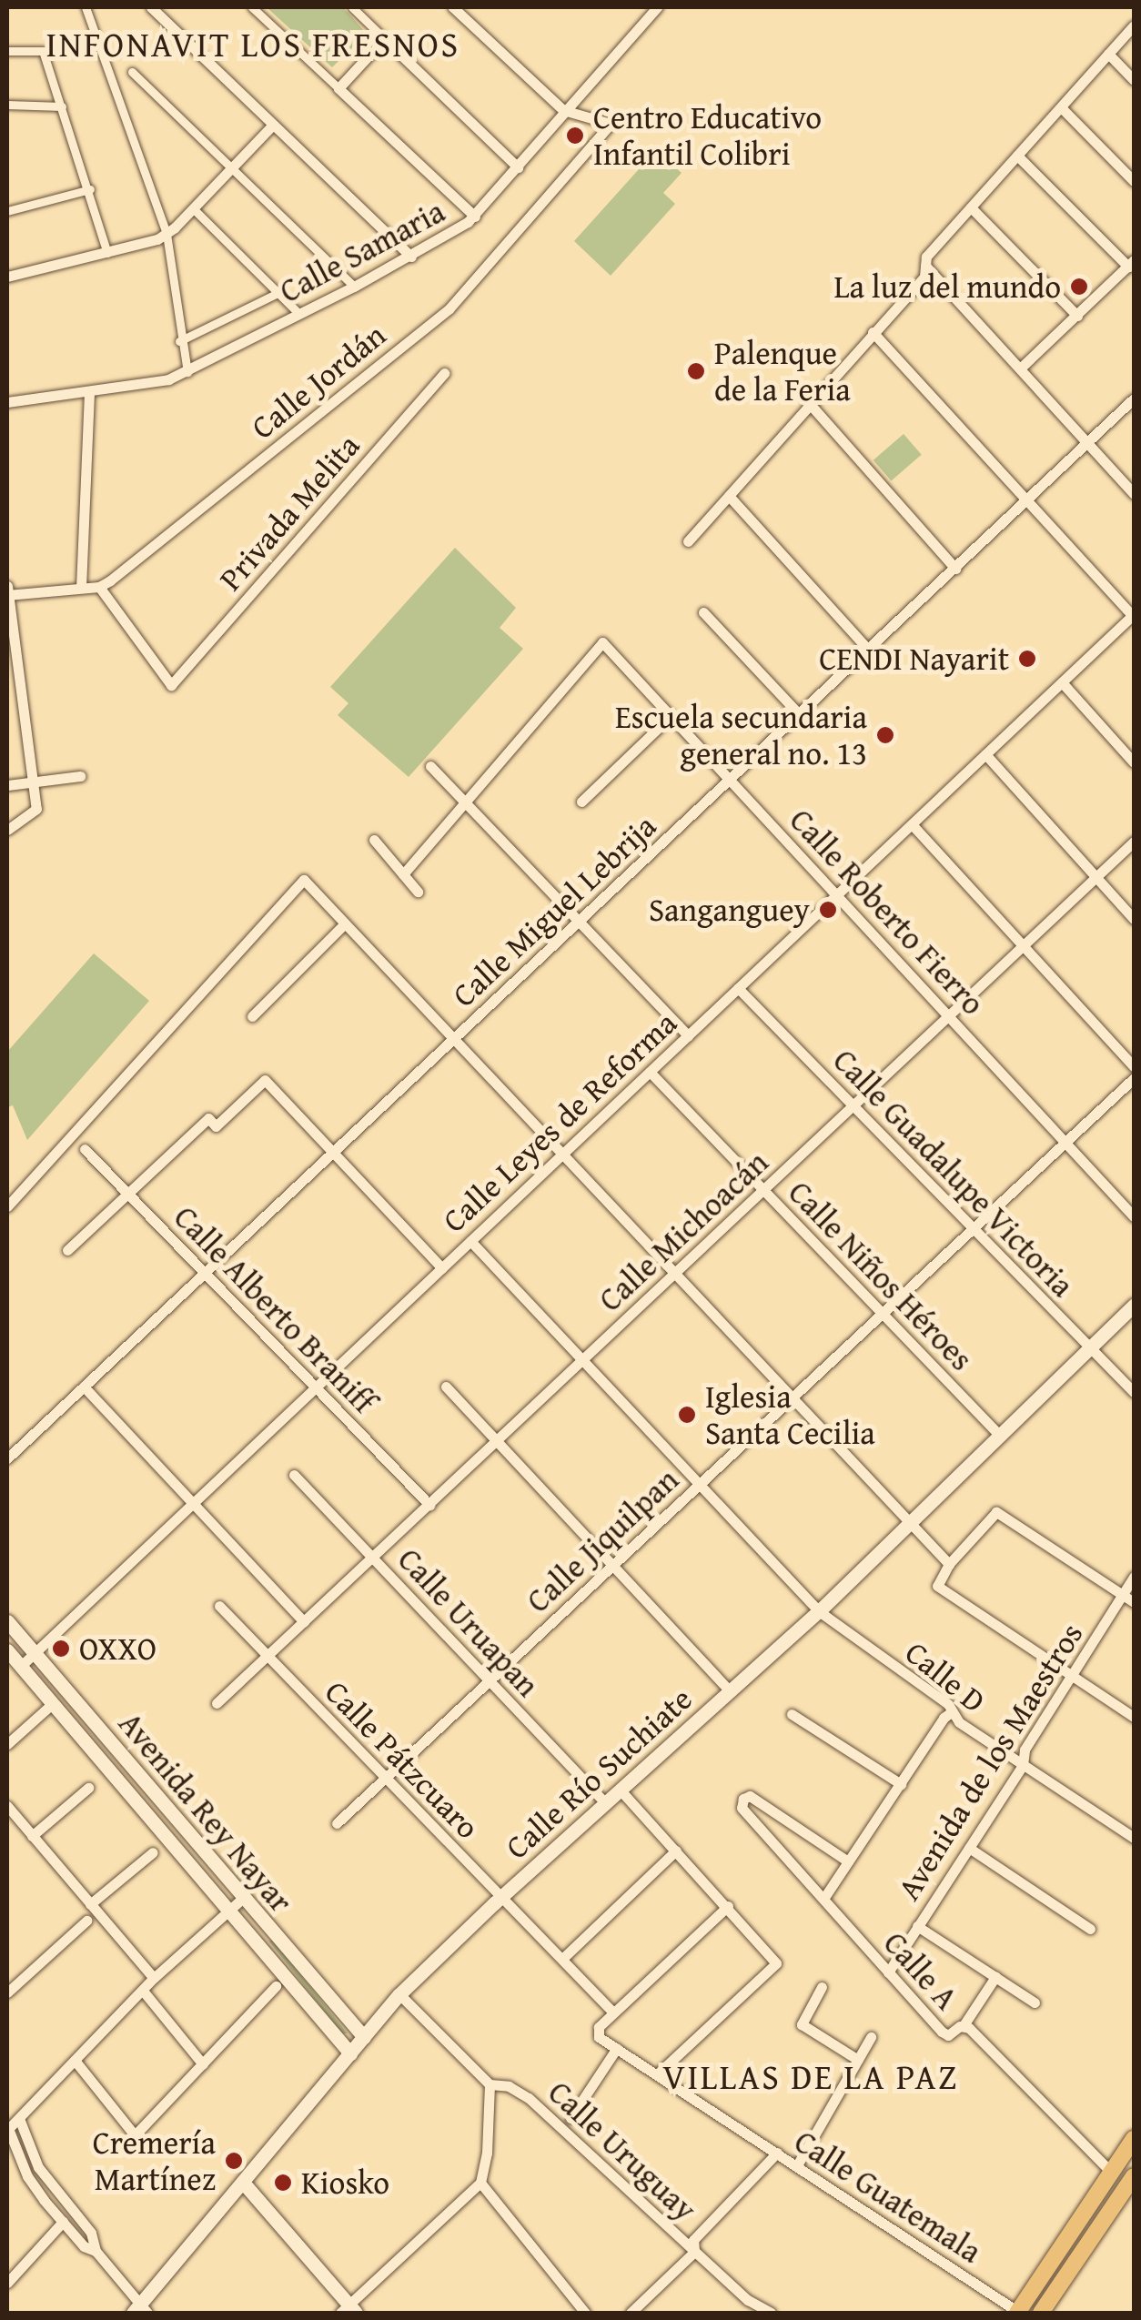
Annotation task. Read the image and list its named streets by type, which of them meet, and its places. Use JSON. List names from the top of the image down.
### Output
{
  "streets": {
    "main road": ["Calle Río Suchiate", "Avenida Rey Nayar"],
    "street": [
      "Calle Samaria",
      "Calle Jordán",
      "Privada Melita",
      "Calle Miguel Lebrija",
      "Calle Roberto Fierro",
      "Calle Leyes de Reforma",
      "Calle Guadalupe Victoria",
      "Calle Michoacán",
      "Calle Niños Héroes",
      "Calle Alberto Braniff",
      "Calle Jiquilpan",
      "Calle Uruapan",
      "Calle D",
      "Calle Pátzcuaro",
      "Avenida de los Maestros",
      "Calle A",
      "Calle Uruguay",
      "Calle Guatemala"
    ]
  },
  "crossings": [
    ["Calle Samaria", "Calle Jordán"],
    ["Calle Jordán", "Privada Melita"],
    ["Calle Miguel Lebrija", "Calle Roberto Fierro"],
    ["Calle Miguel Lebrija", "Calle Alberto Braniff"],
    ["Calle Roberto Fierro", "Calle Leyes de Reforma"],
    ["Calle Roberto Fierro", "Calle Michoacán"],
    ["Calle Roberto Fierro", "Calle Jiquilpan"],
    ["Calle Leyes de Reforma", "Calle Guadalupe Victoria"],
    ["Calle Leyes de Reforma", "Calle Niños Héroes"],
    ["Calle Leyes de Reforma", "Calle Alberto Braniff"],
    ["Calle Leyes de Reforma", "Calle D"],
    ["Calle Leyes de Reforma", "Avenida Rey Nayar"],
    ["Calle Guadalupe Victoria", "Calle Michoacán"],
    ["Calle Guadalupe Victoria", "Calle Jiquilpan"],
    ["Calle Guadalupe Victoria", "Calle Río Suchiate"],
    ["Calle Michoacán", "Calle Niños Héroes"],
    ["Calle Michoacán", "Calle Alberto Braniff"],
    ["Calle Michoacán", "Calle Uruapan"],
    ["Calle Michoacán", "Calle D"],
    ["Calle Michoacán", "Calle Pátzcuaro"],
    ["Calle Niños Héroes", "Calle Jiquilpan"],
    ["Calle Niños Héroes", "Calle Río Suchiate"],
    ["Calle Jiquilpan", "Calle Uruapan"],
    ["Calle Jiquilpan", "Calle D"],
    ["Calle Jiquilpan", "Calle Pátzcuaro"],
    ["Calle Uruapan", "Calle Río Suchiate"],
    ["Calle D", "Avenida de los Maestros"],
    ["Calle D", "Calle Río Suchiate"],
    ["Calle Pátzcuaro", "Calle Río Suchiate"],
    ["Avenida de los Maestros", "Calle A"],
    ["Calle Río Suchiate", "Avenida Rey Nayar"],
    ["Calle Río Suchiate", "Calle Uruguay"]
  ],
  "districts": ["INFONAVIT LOS FRESNOS", "VILLAS DE LA PAZ"],
  "places": [
    "Centro Educativo Infantil Colibri",
    "La luz del mundo",
    "Palenque de la Feria",
    "CENDI Nayarit",
    "Escuela secundaria general no. 13",
    "Sanganguey",
    "Iglesia Santa Cecilia",
    "OXXO",
    "Cremería Martínez",
    "Kiosko"
  ]
}
